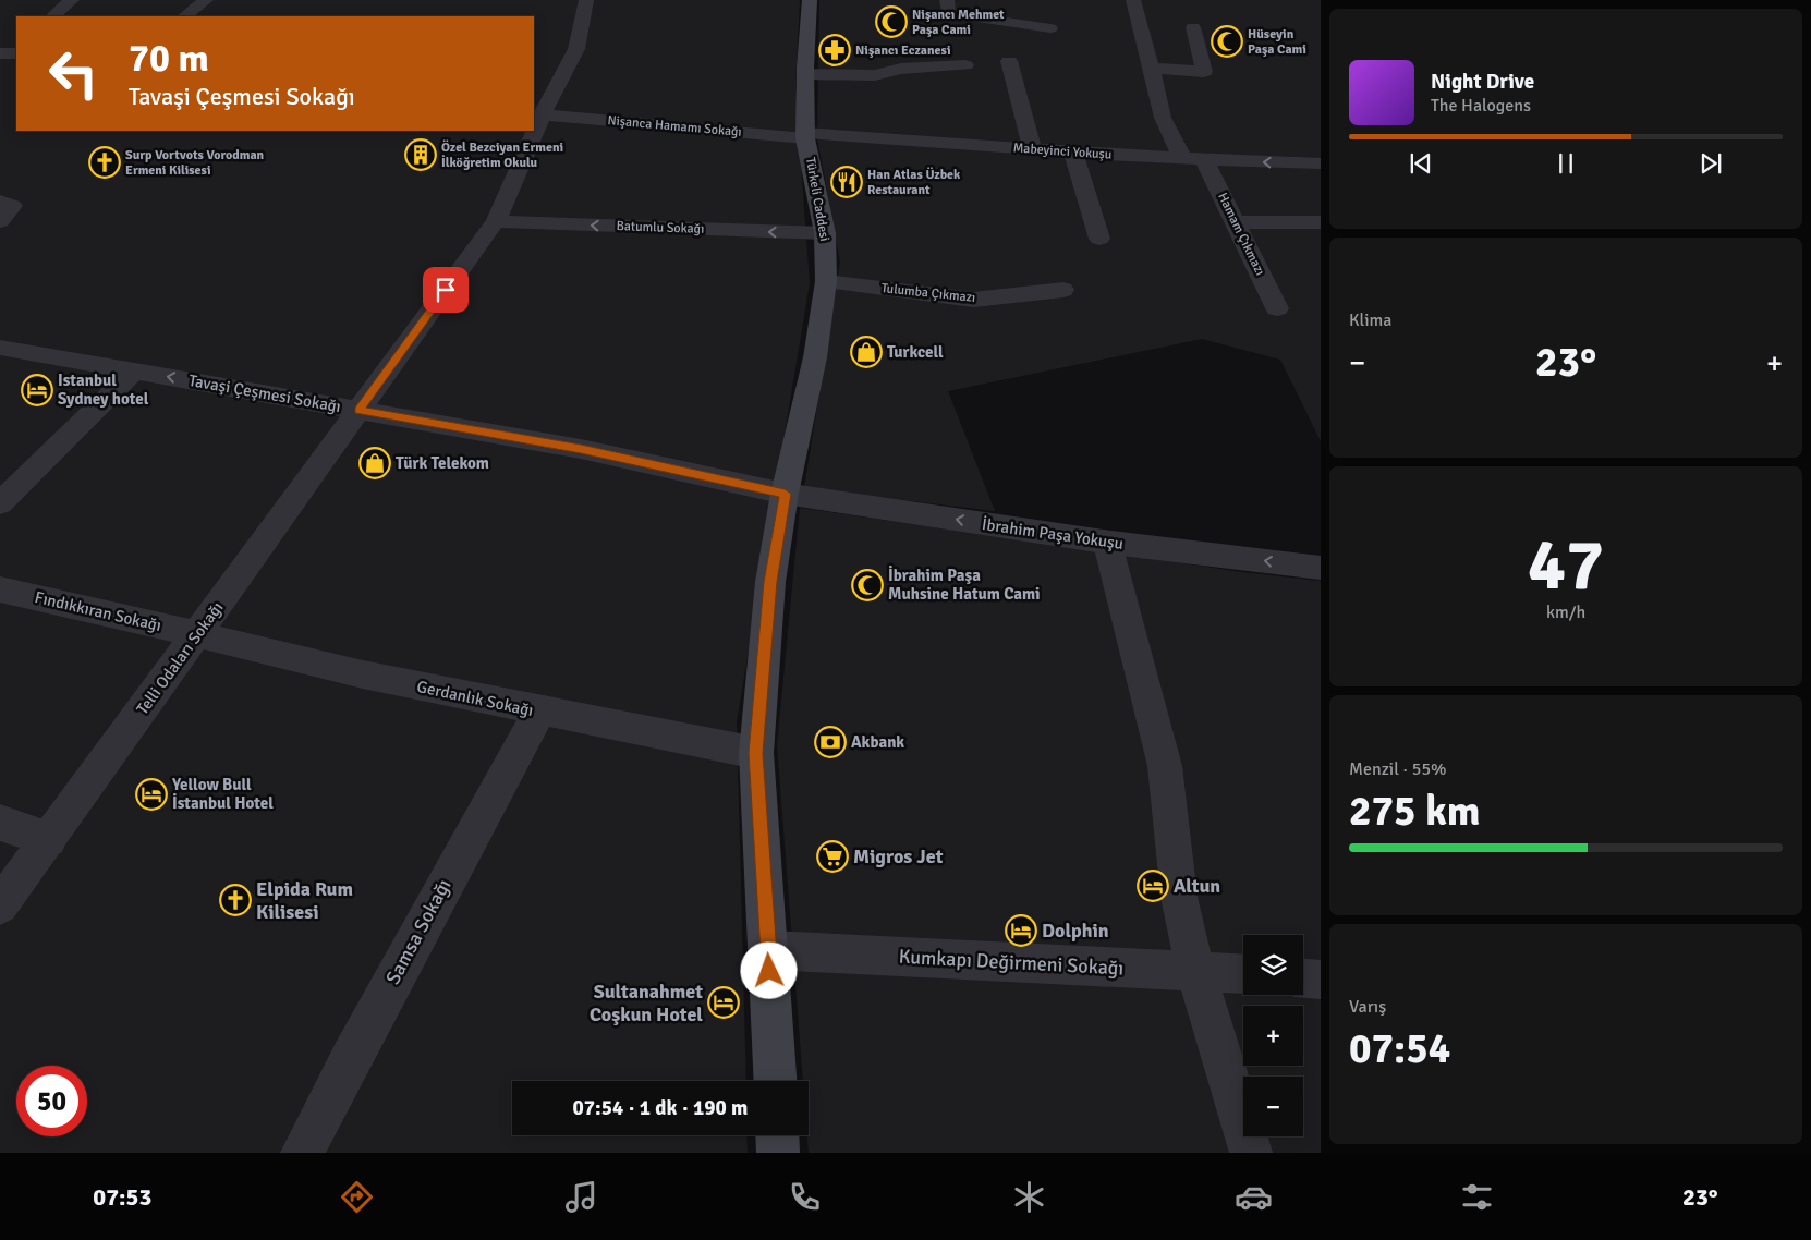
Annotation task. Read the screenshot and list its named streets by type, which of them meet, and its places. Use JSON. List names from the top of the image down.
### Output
{
  "streets": {
    "main road": ["Türkeli Caddesi"],
    "street": [
      "Nişanca Hamamı Sokağı",
      "Mabeyinci Yokuşu",
      "Batumlu Sokağı",
      "Hamam Çıkmazı",
      "Tulumba Çıkmazı",
      "Tavaşi Çeşmesi Sokağı",
      "İbrahim Paşa Yokuşu",
      "Fındıkkıran Sokağı",
      "Telli Odaları Sokağı",
      "Gerdanlık Sokağı",
      "Samsa Sokağı",
      "Kumkapı Değirmeni Sokağı"
    ]
  },
  "crossings": [
    ["Nişanca Hamamı Sokağı", "Mabeyinci Yokuşu"],
    ["Nişanca Hamamı Sokağı", "Türkeli Caddesi"],
    ["Nişanca Hamamı Sokağı", "Telli Odaları Sokağı"],
    ["Mabeyinci Yokuşu", "Türkeli Caddesi"],
    ["Mabeyinci Yokuşu", "Hamam Çıkmazı"],
    ["Türkeli Caddesi", "Batumlu Sokağı"],
    ["Türkeli Caddesi", "Tulumba Çıkmazı"],
    ["Türkeli Caddesi", "Tavaşi Çeşmesi Sokağı"],
    ["Türkeli Caddesi", "İbrahim Paşa Yokuşu"],
    ["Türkeli Caddesi", "Gerdanlık Sokağı"],
    ["Türkeli Caddesi", "Kumkapı Değirmeni Sokağı"],
    ["Batumlu Sokağı", "Telli Odaları Sokağı"],
    ["Tavaşi Çeşmesi Sokağı", "İbrahim Paşa Yokuşu"],
    ["Tavaşi Çeşmesi Sokağı", "Telli Odaları Sokağı"],
    ["Fındıkkıran Sokağı", "Telli Odaları Sokağı"],
    ["Fındıkkıran Sokağı", "Gerdanlık Sokağı"],
    ["Telli Odaları Sokağı", "Gerdanlık Sokağı"],
    ["Gerdanlık Sokağı", "Samsa Sokağı"]
  ],
  "one_way": ["Batumlu Sokağı", "İbrahim Paşa Yokuşu"],
  "places": {
    "mosque": ["Nişancı Mehmet Paşa Cami", "Hüseyin Paşa Cami", "İbrahim Paşa Muhsine Hatum Cami"],
    "pharmacy": ["Nişancı Eczanesi"],
    "building": ["Özel Bezciyan Ermeni İlköğretim Okulu"],
    "church": ["Surp Vortvots Vorodman Ermeni Kilisesi", "Elpida Rum Kilisesi"],
    "restaurant": ["Han Atlas Üzbek Restaurant"],
    "shop": ["Turkcell", "Türk Telekom"],
    "hotel": [
      "Istanbul Sydney hotel",
      "Yellow Bull İstanbul Hotel",
      "Altun",
      "Dolphin",
      "Sultanahmet Coşkun Hotel"
    ],
    "bank": ["Akbank"],
    "supermarket": ["Migros Jet"]
  },
  "page": {
    "turn": ["70 m", "Tavaşi Çeşmesi Sokağı"],
    "song": ["Night Drive", "The Halogens"],
    "tile": [
      "Klima",
      ["47", "km/h"],
      ["Menzil · 55%", "275 km"],
      ["Varış", "07:54"]
    ],
    "heat": ["−", "23°", "+"],
    "map_buttons": ["+", "−"],
    "limit": "50",
    "trip": "07:54 · 1 dk · 190 m",
    "tabs": ["07:53", "23°"]
  }
}
